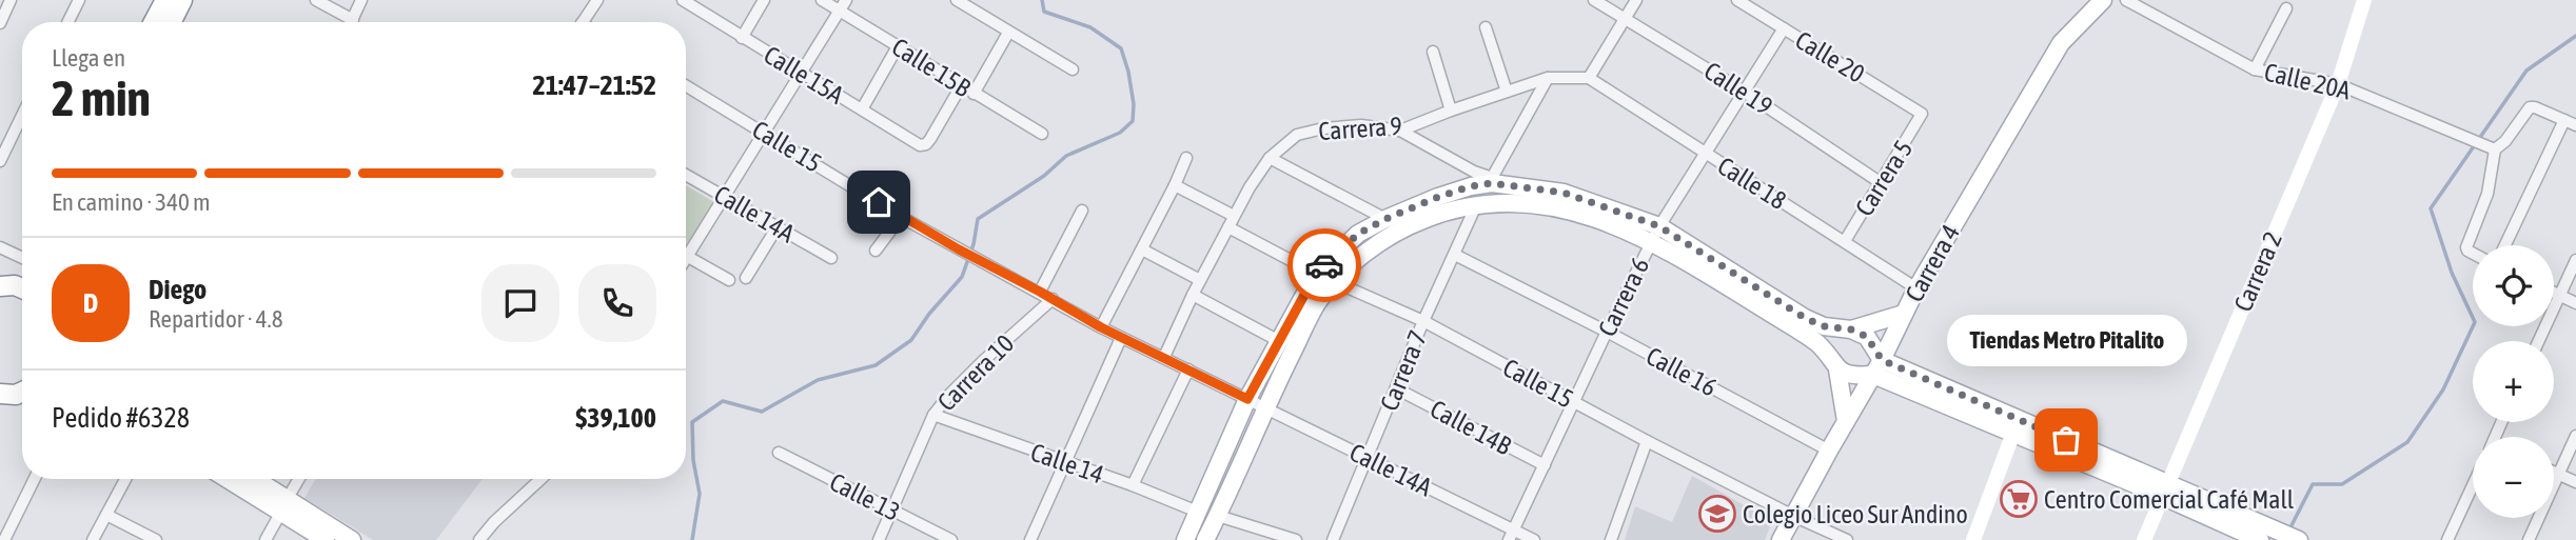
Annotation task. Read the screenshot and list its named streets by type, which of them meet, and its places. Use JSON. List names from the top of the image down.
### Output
{
  "streets": {
    "main road": ["Carrera 4", "Carrera 2"],
    "street": [
      "Calle 20",
      "Calle 15B",
      "Calle 15A",
      "Calle 20A",
      "Calle 19",
      "Carrera 9",
      "Calle 15",
      "Carrera 5",
      "Calle 18",
      "Calle 14A",
      "Carrera 6",
      "Carrera 7",
      "Calle 16",
      "Carrera 10",
      "Calle 14B",
      "Calle 14",
      "Calle 13"
    ]
  },
  "crossings": [
    ["Calle 20", "Carrera 5"],
    ["Calle 20", "Carrera 6"],
    ["Calle 15B", "Calle 15A"],
    ["Calle 20A", "Carrera 2"],
    ["Calle 19", "Carrera 5"],
    ["Calle 19", "Carrera 6"],
    ["Carrera 9", "Calle 15"],
    ["Carrera 9", "Calle 18"],
    ["Calle 15", "Calle 14A"],
    ["Calle 15", "Carrera 4"],
    ["Calle 15", "Carrera 6"],
    ["Calle 15", "Carrera 7"],
    ["Calle 15", "Carrera 10"],
    ["Carrera 5", "Calle 18"],
    ["Calle 18", "Carrera 4"],
    ["Calle 18", "Carrera 6"],
    ["Calle 14A", "Carrera 6"],
    ["Calle 14A", "Carrera 7"],
    ["Carrera 4", "Calle 16"],
    ["Carrera 6", "Calle 16"],
    ["Carrera 6", "Calle 14B"],
    ["Carrera 7", "Calle 16"],
    ["Carrera 7", "Calle 14B"],
    ["Carrera 10", "Calle 14"],
    ["Carrera 10", "Calle 13"]
  ],
  "places": {
    "other": ["Tiendas Metro Pitalito"],
    "supermarket": ["Centro Comercial Café Mall"],
    "school or university": ["Colegio Liceo Sur Andino"]
  },
  "page": {
    "heading": ["2 min", "Llega en", "21:47–21:52"],
    "panel": [
      "Diego",
      "Repartidor · 4.8",
      "Pedido #6328",
      "$39,100"
    ],
    "bar": "En camino · 340 m",
    "map_buttons": ["+", "−"],
    "round": "D",
    "bubble": "Tiendas Metro Pitalito"
  }
}
